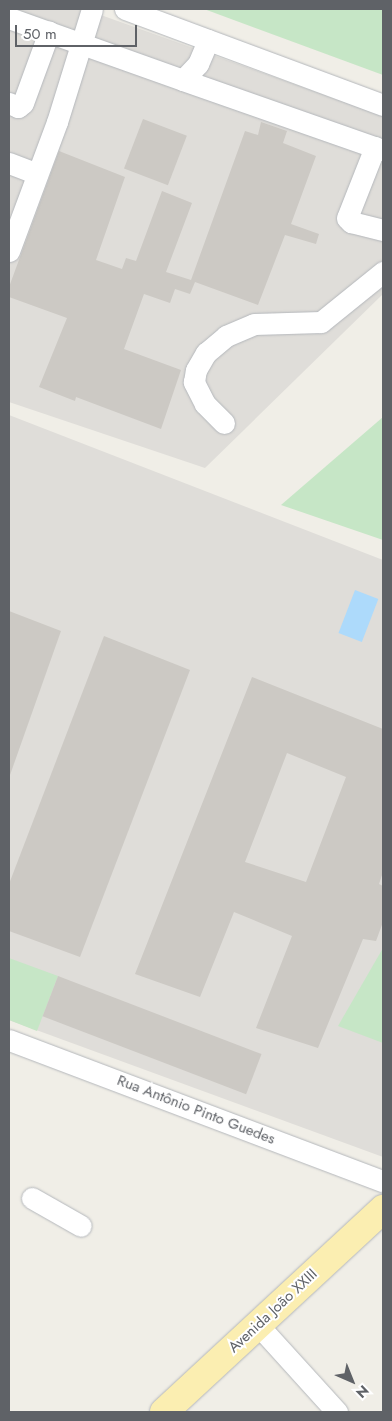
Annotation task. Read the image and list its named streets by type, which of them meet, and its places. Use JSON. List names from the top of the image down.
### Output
{
  "streets": {
    "main road": ["Avenida João XXIII"],
    "street": ["Rua Antônio Pinto Guedes"]
  },
  "scale_bar": "50 m",
  "north": "bottom right"
}
